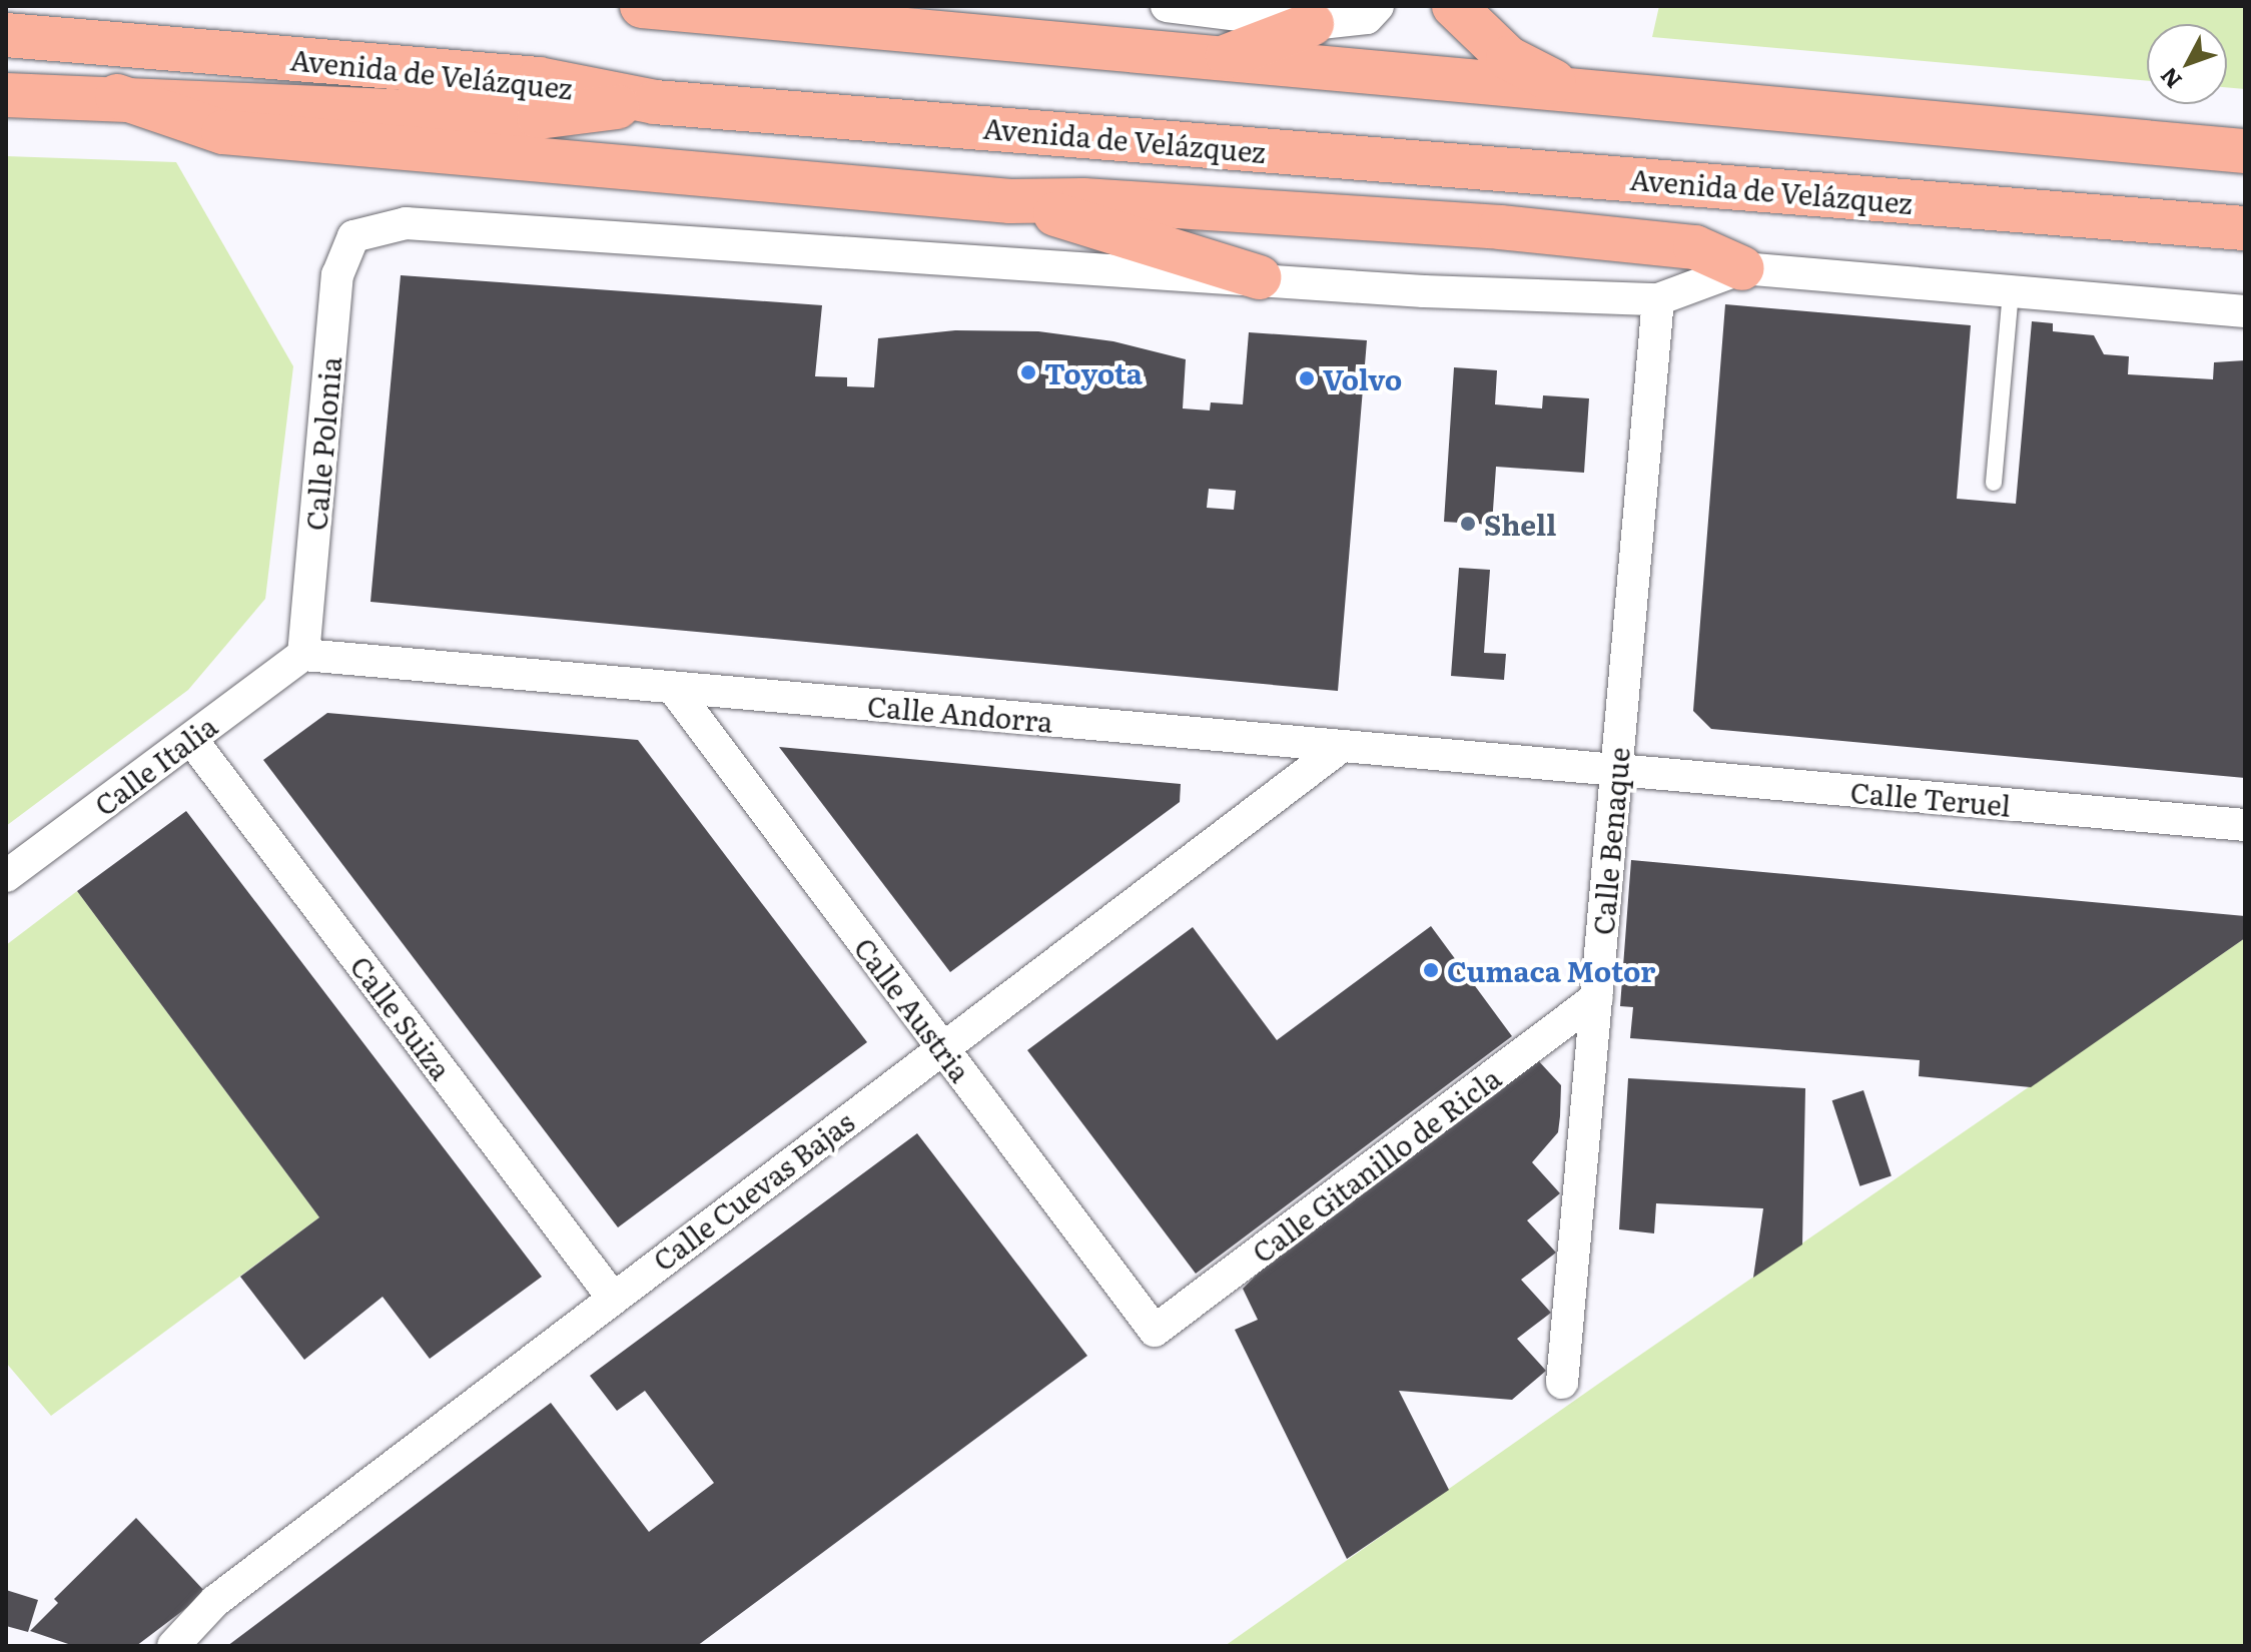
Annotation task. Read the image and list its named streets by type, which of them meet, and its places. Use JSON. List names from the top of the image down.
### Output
{
  "streets": {
    "highway": ["Avenida de Velázquez"],
    "street": [
      "Calle Polonia",
      "Calle Andorra",
      "Calle Italia",
      "Calle Teruel",
      "Calle Benaque",
      "Calle Austria",
      "Calle Suiza",
      "Calle Gitanillo de Ricla",
      "Calle Cuevas Bajas"
    ]
  },
  "crossings": [
    ["Calle Polonia", "Calle Andorra"],
    ["Calle Polonia", "Calle Italia"],
    ["Calle Andorra", "Calle Italia"],
    ["Calle Andorra", "Calle Teruel"],
    ["Calle Andorra", "Calle Benaque"],
    ["Calle Andorra", "Calle Austria"],
    ["Calle Andorra", "Calle Cuevas Bajas"],
    ["Calle Italia", "Calle Suiza"],
    ["Calle Teruel", "Calle Benaque"],
    ["Calle Benaque", "Calle Gitanillo de Ricla"],
    ["Calle Austria", "Calle Gitanillo de Ricla"],
    ["Calle Austria", "Calle Cuevas Bajas"],
    ["Calle Suiza", "Calle Cuevas Bajas"]
  ],
  "places": [
    "Toyota",
    "Volvo",
    "Shell",
    "Cumaca Motor"
  ],
  "north": "bottom left"
}
